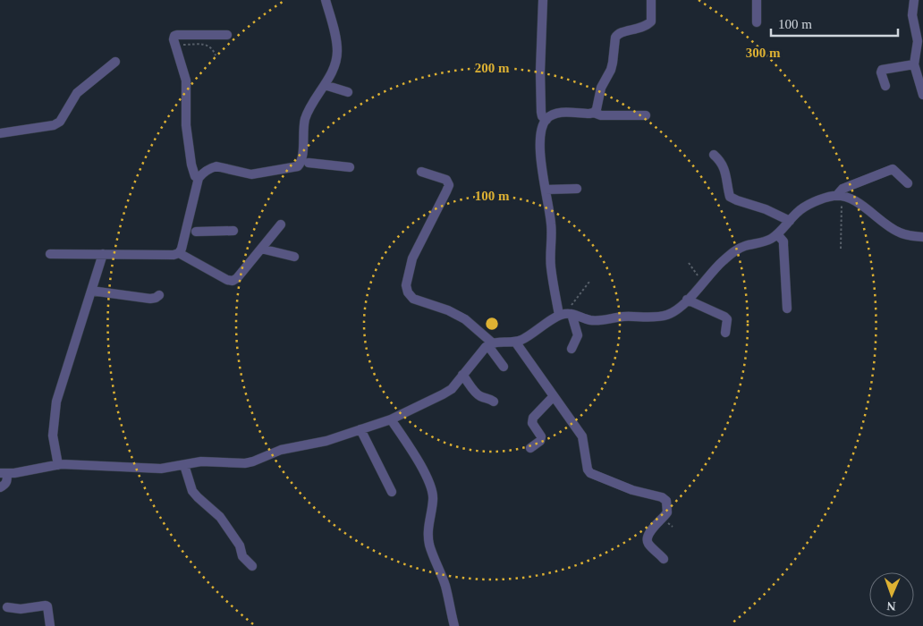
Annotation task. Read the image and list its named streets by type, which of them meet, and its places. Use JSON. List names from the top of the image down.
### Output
{
  "scale_bar": "100 m",
  "north": "bottom",
  "rings": ["300 m", "200 m", "100 m"]
}
